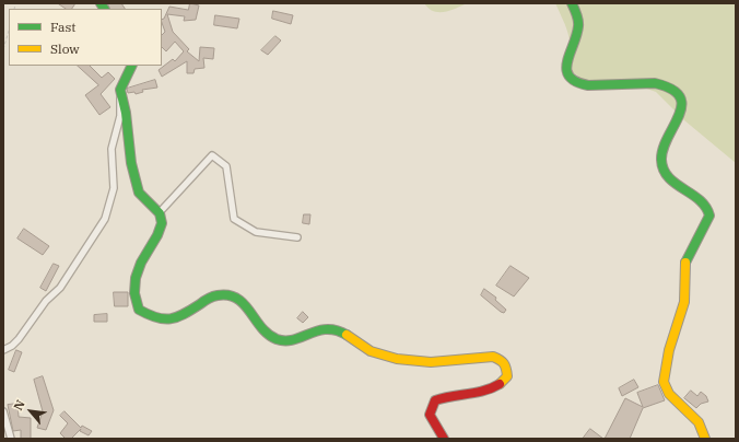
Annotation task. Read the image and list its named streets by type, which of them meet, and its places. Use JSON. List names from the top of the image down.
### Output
{
  "legend": ["Fast", "Slow"],
  "north": "top left"
}
